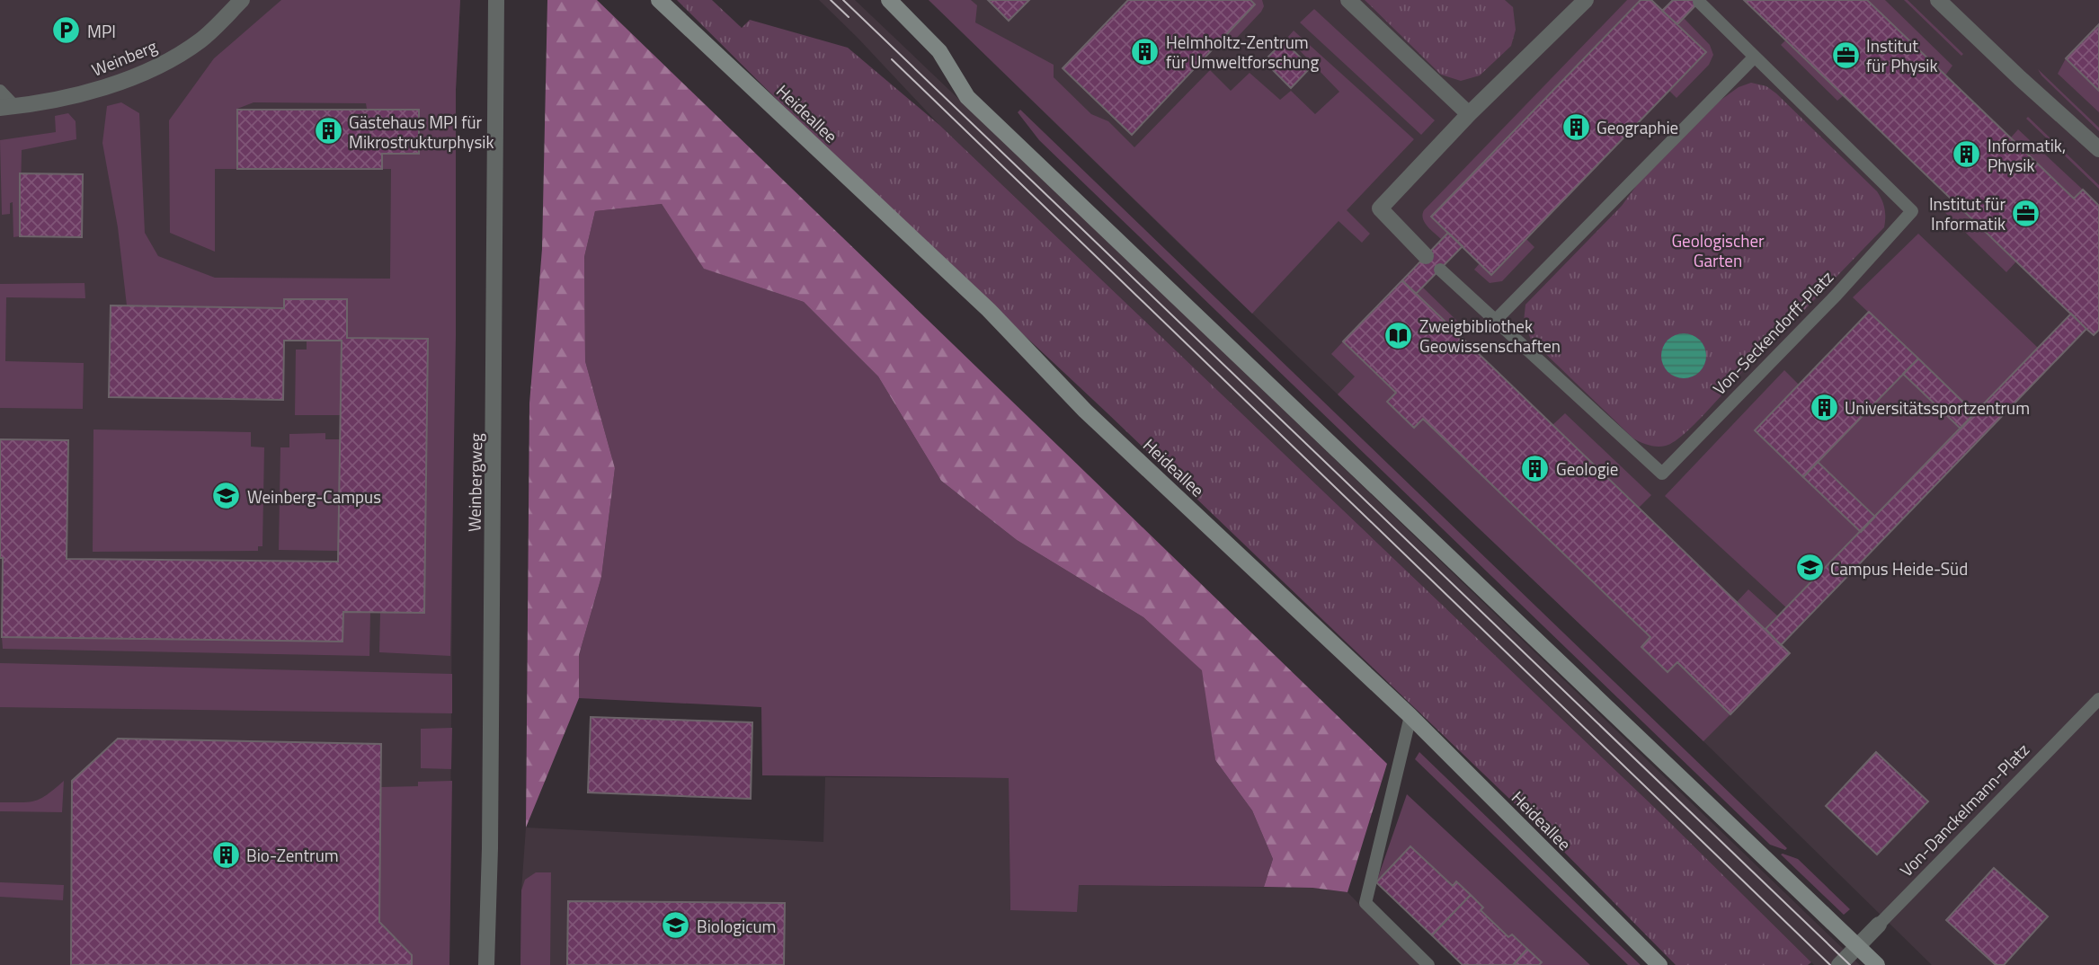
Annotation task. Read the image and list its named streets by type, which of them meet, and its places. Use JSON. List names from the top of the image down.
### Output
{
  "streets": {
    "main road": ["Heideallee"],
    "street": ["Weinberg", "Weinbergweg", "Von-Danckelmann-Platz"],
    "lane": ["Von-Seckendorff-Platz"]
  },
  "parks": ["Geologischer Garten"],
  "places": {
    "parking": ["MPI"],
    "building": [
      "Helmholtz-Zentrum für Umweltforschung",
      "Geographie",
      "Gästehaus MPI für Mikrostrukturphysik",
      "Informatik, Physik",
      "Universitätssportzentrum",
      "Geologie",
      "Bio-Zentrum"
    ],
    "office": ["Institut für Physik", "Institut für Informatik"],
    "library": ["Zweigbibliothek Geowissenschaften"],
    "school or university": ["Weinberg-Campus", "Campus Heide-Süd", "Biologicum"]
  }
}
